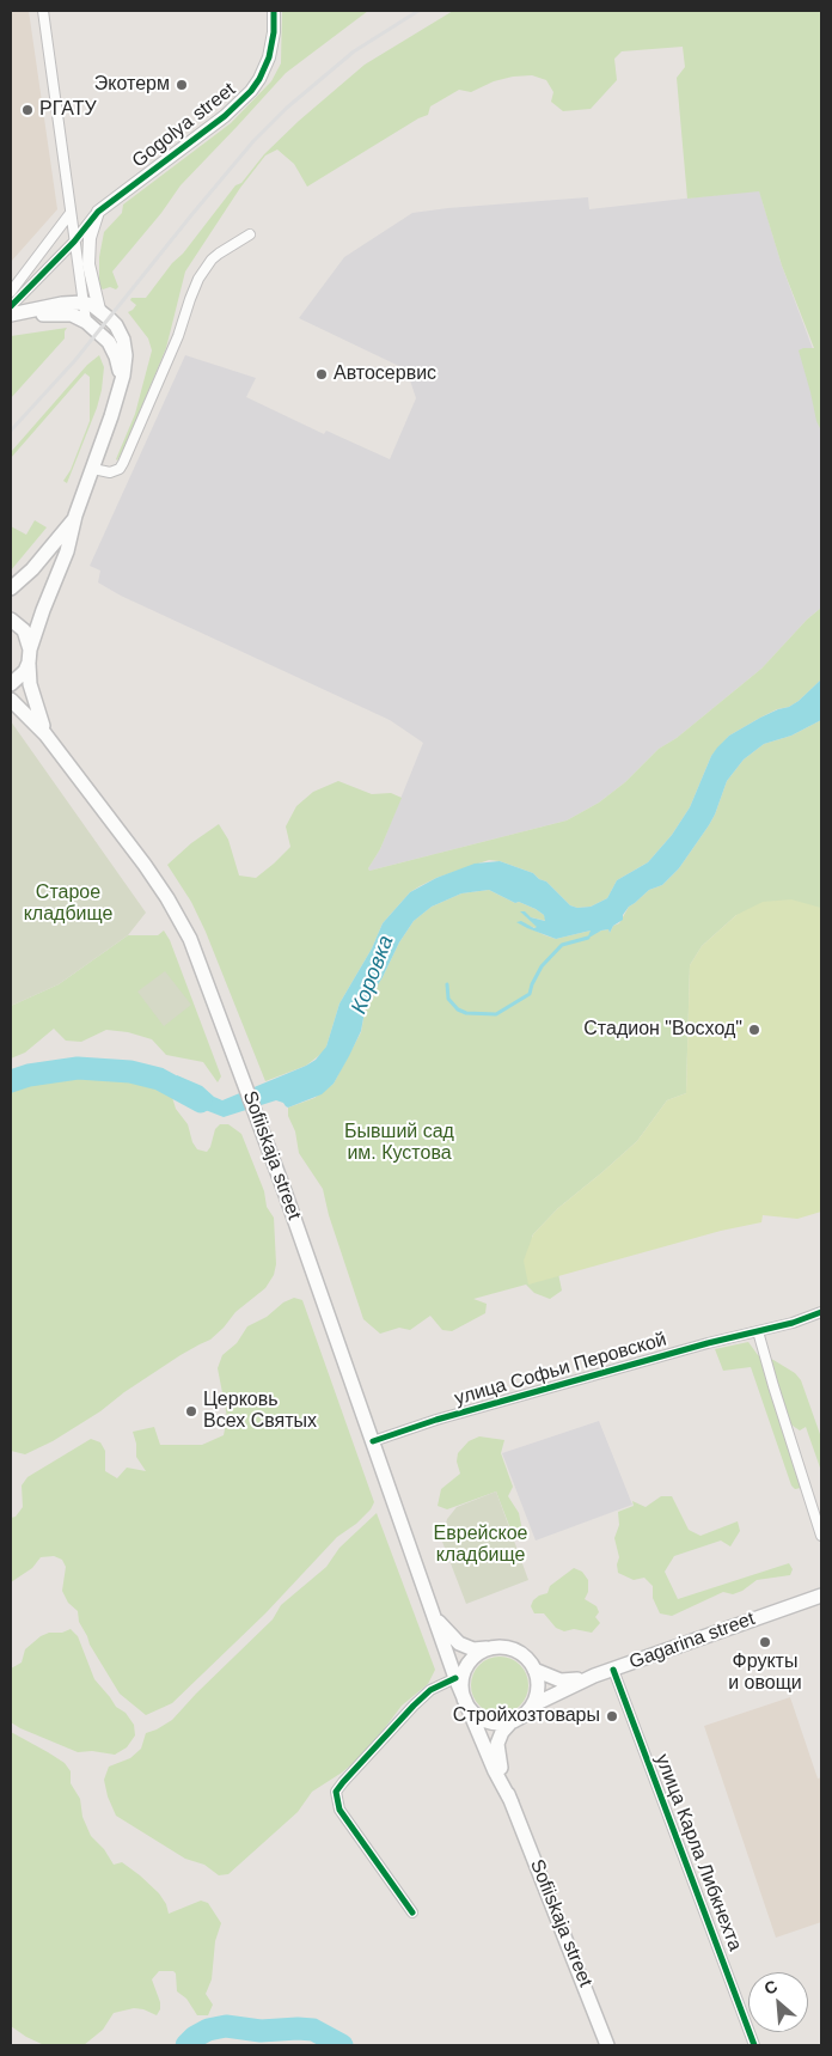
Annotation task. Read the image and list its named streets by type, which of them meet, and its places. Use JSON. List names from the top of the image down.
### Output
{
  "streets": {
    "main road": ["Sofiiskaja street", "Gagarina street"],
    "street": ["Gogolya street", "улица Софьи Перовской", "улица Карла Либкнехта"]
  },
  "crossings": [
    ["Sofiiskaja street", "улица Софьи Перовской"],
    ["Sofiiskaja street", "Gagarina street"],
    ["Gagarina street", "улица Карла Либкнехта"]
  ],
  "water": ["Коровка"],
  "parks": ["Старое кладбище", "Бывший сад им. Кустова", "Еврейское кладбище"],
  "places": [
    "Экотерм",
    "РГАТУ",
    "Автосервис",
    "Стадион \"Восход\"",
    "Церковь Всех Святых",
    "Фрукты и овощи",
    "Стройхозтовары"
  ],
  "north": "top left"
}
